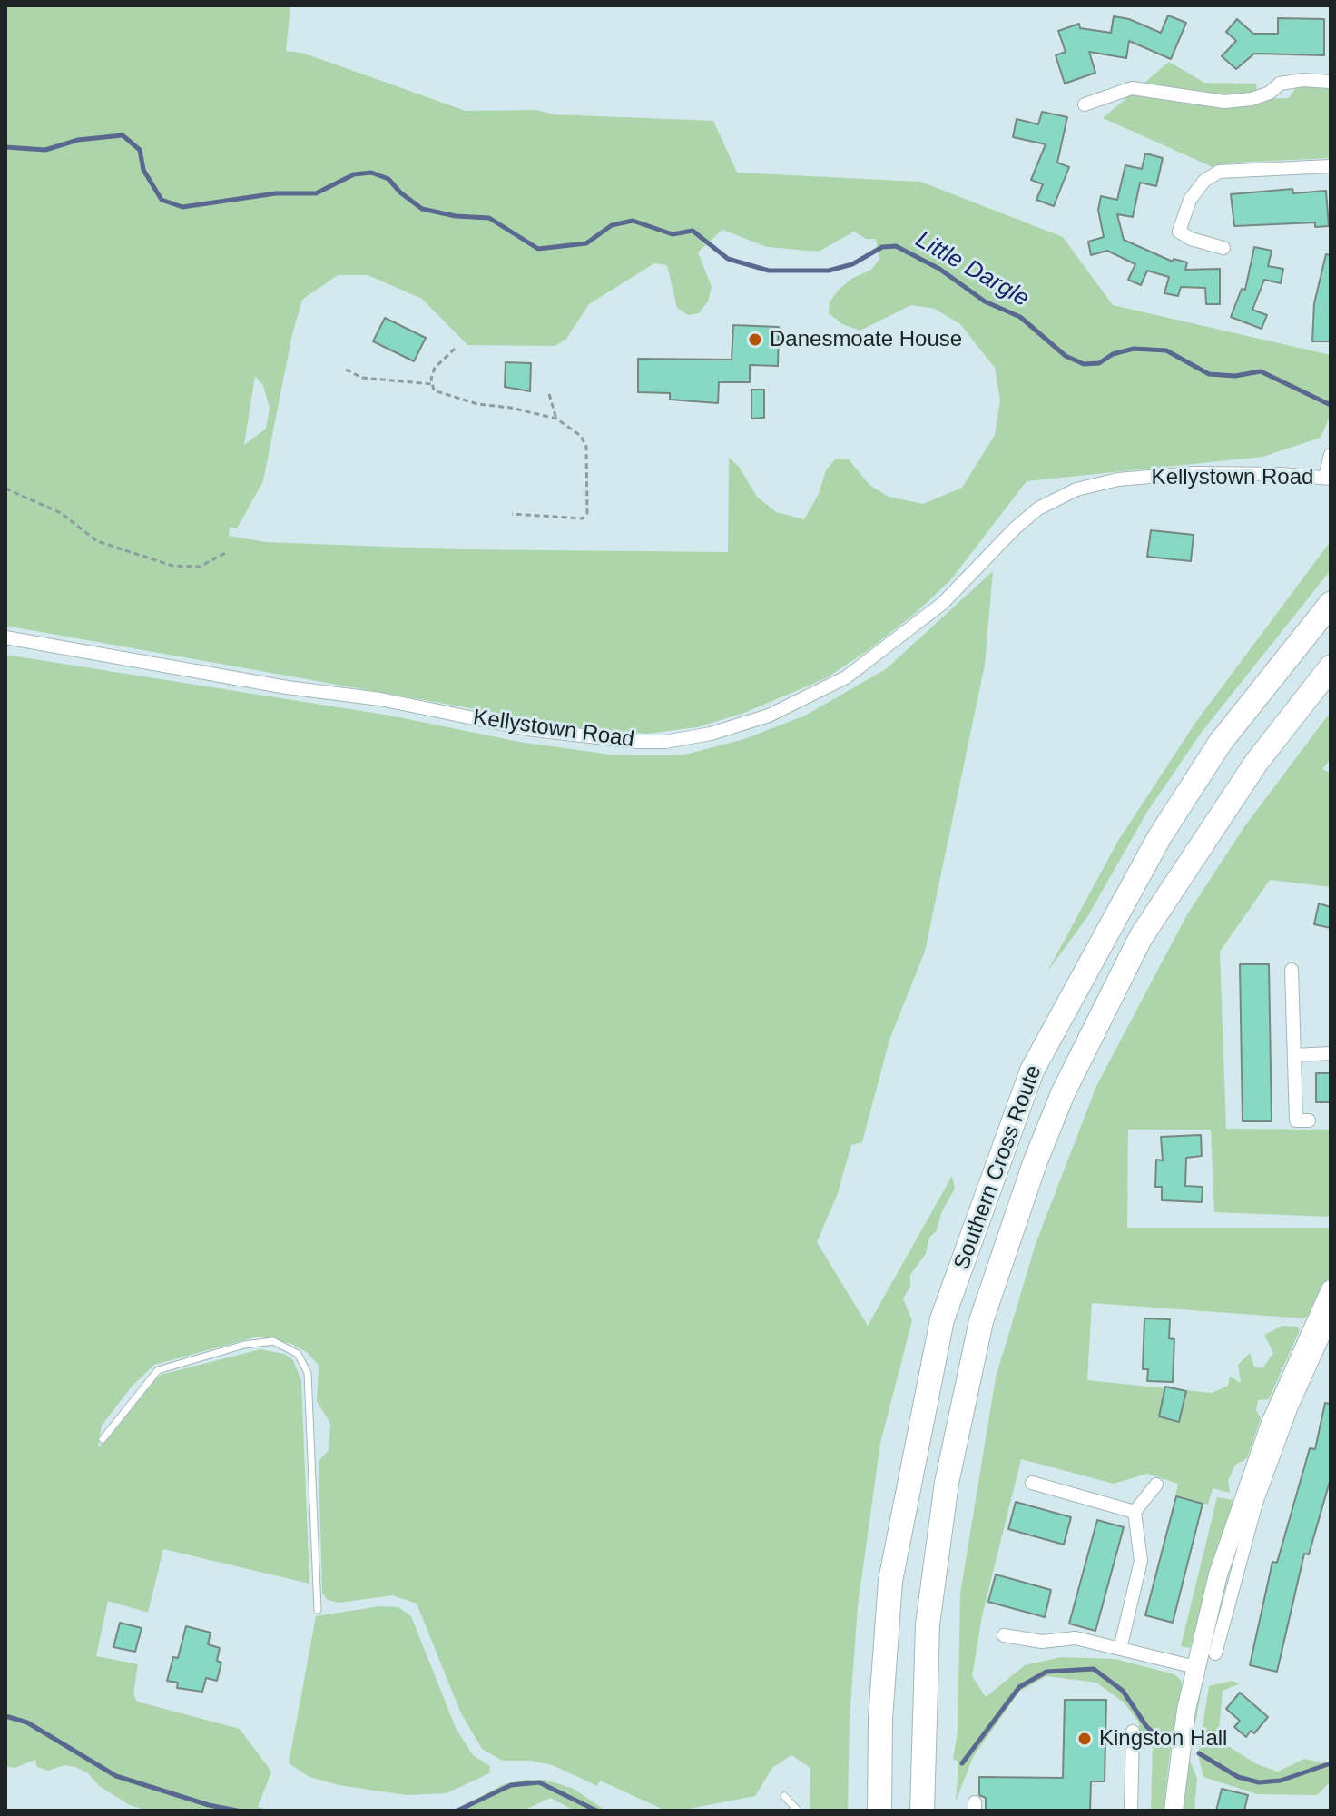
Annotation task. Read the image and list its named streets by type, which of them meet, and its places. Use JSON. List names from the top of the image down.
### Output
{
  "streets": {
    "highway": ["Southern Cross Route"],
    "street": ["Kellystown Road"]
  },
  "water": ["Little Dargle"],
  "places": ["Danesmoate House", "Kingston Hall"]
}
